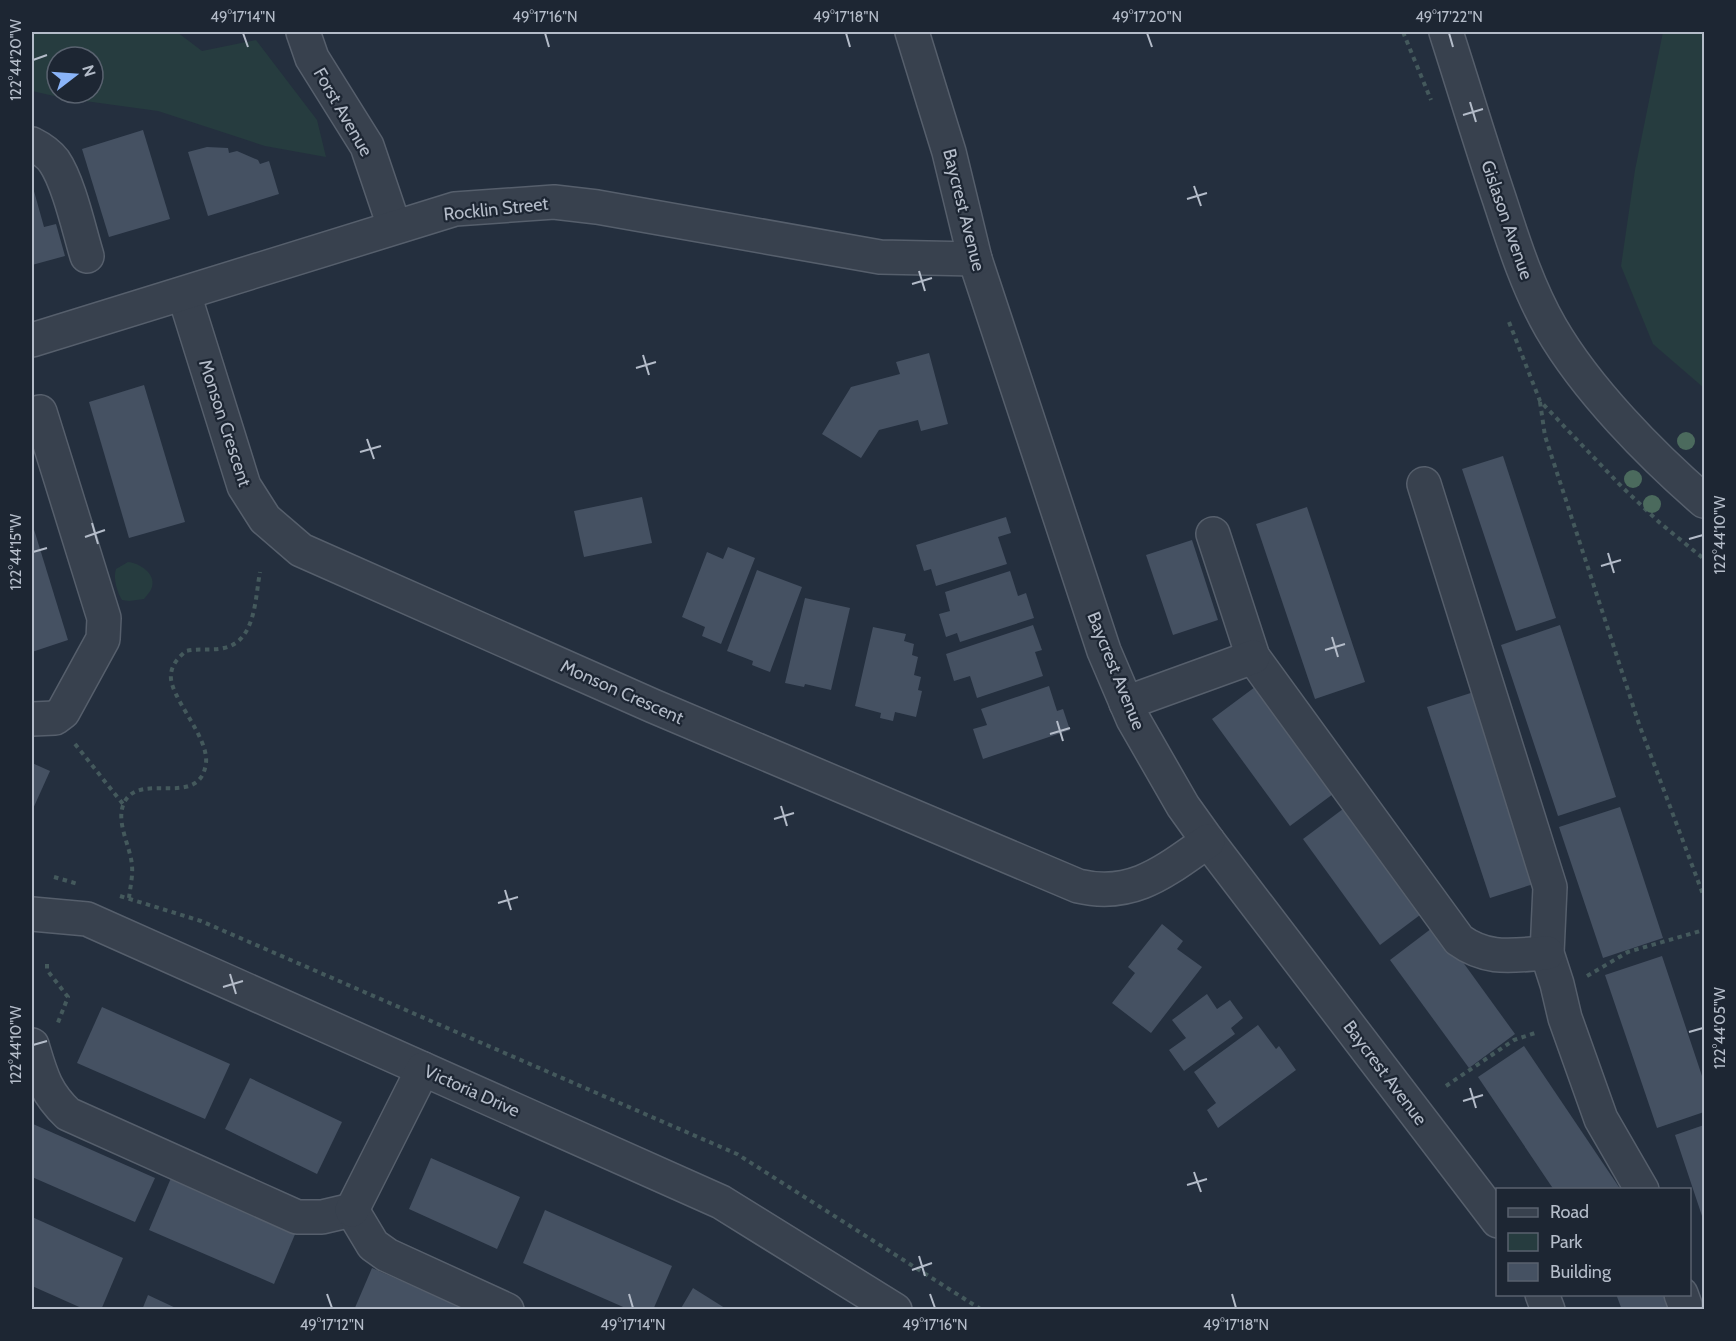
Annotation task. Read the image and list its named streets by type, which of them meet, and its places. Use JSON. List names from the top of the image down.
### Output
{
  "streets": {
    "street": [
      "Forst Avenue",
      "Rocklin Street",
      "Baycrest Avenue",
      "Gislason Avenue",
      "Monson Crescent",
      "Victoria Drive"
    ]
  },
  "crossings": [
    ["Forst Avenue", "Rocklin Street"],
    ["Rocklin Street", "Baycrest Avenue"],
    ["Rocklin Street", "Monson Crescent"],
    ["Baycrest Avenue", "Monson Crescent"]
  ],
  "legend": ["Road", "Park", "Building"],
  "north": "right",
  "coordinates": [
    "49°17'14\"N",
    "49°17'16\"N",
    "49°17'18\"N",
    "49°17'20\"N",
    "49°17'22\"N",
    "122°44'20\"W",
    "122°44'10\"W",
    "122°44'15\"W",
    "122°44'05\"W",
    "49°17'12\"N"
  ]
}
